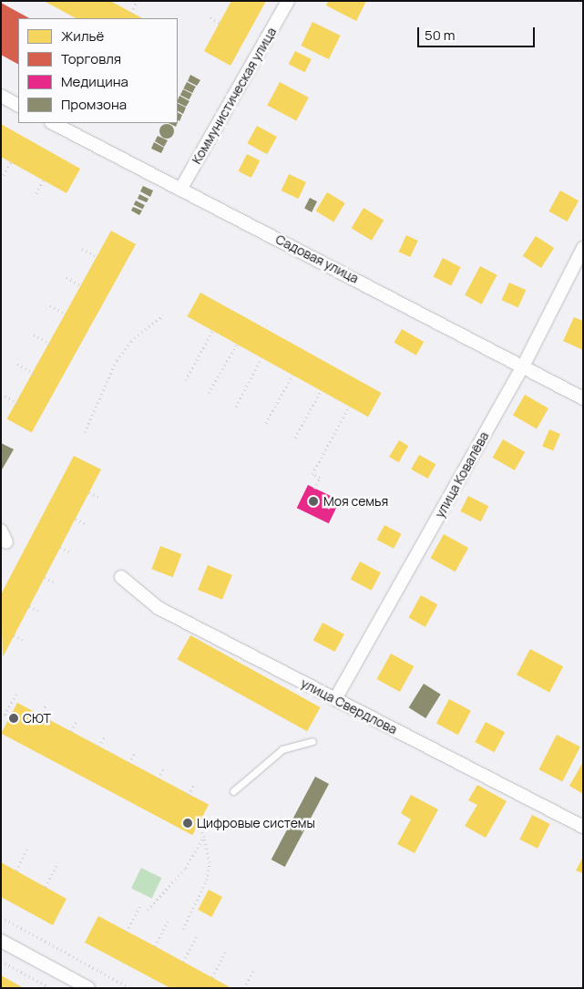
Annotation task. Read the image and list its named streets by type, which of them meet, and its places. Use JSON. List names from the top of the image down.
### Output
{
  "streets": {
    "street": [
      "Коммунистическая улица",
      "Садовая улица",
      "улица Ковалёва",
      "улица Свердлова"
    ]
  },
  "crossings": [
    ["Коммунистическая улица", "Садовая улица"],
    ["Садовая улица", "улица Ковалёва"],
    ["улица Ковалёва", "улица Свердлова"]
  ],
  "places": ["Моя семья", "СЮТ", "Цифровые системы"],
  "legend": [
    "Жильё",
    "Торговля",
    "Медицина",
    "Промзона"
  ],
  "scale_bar": "50 m"
}
